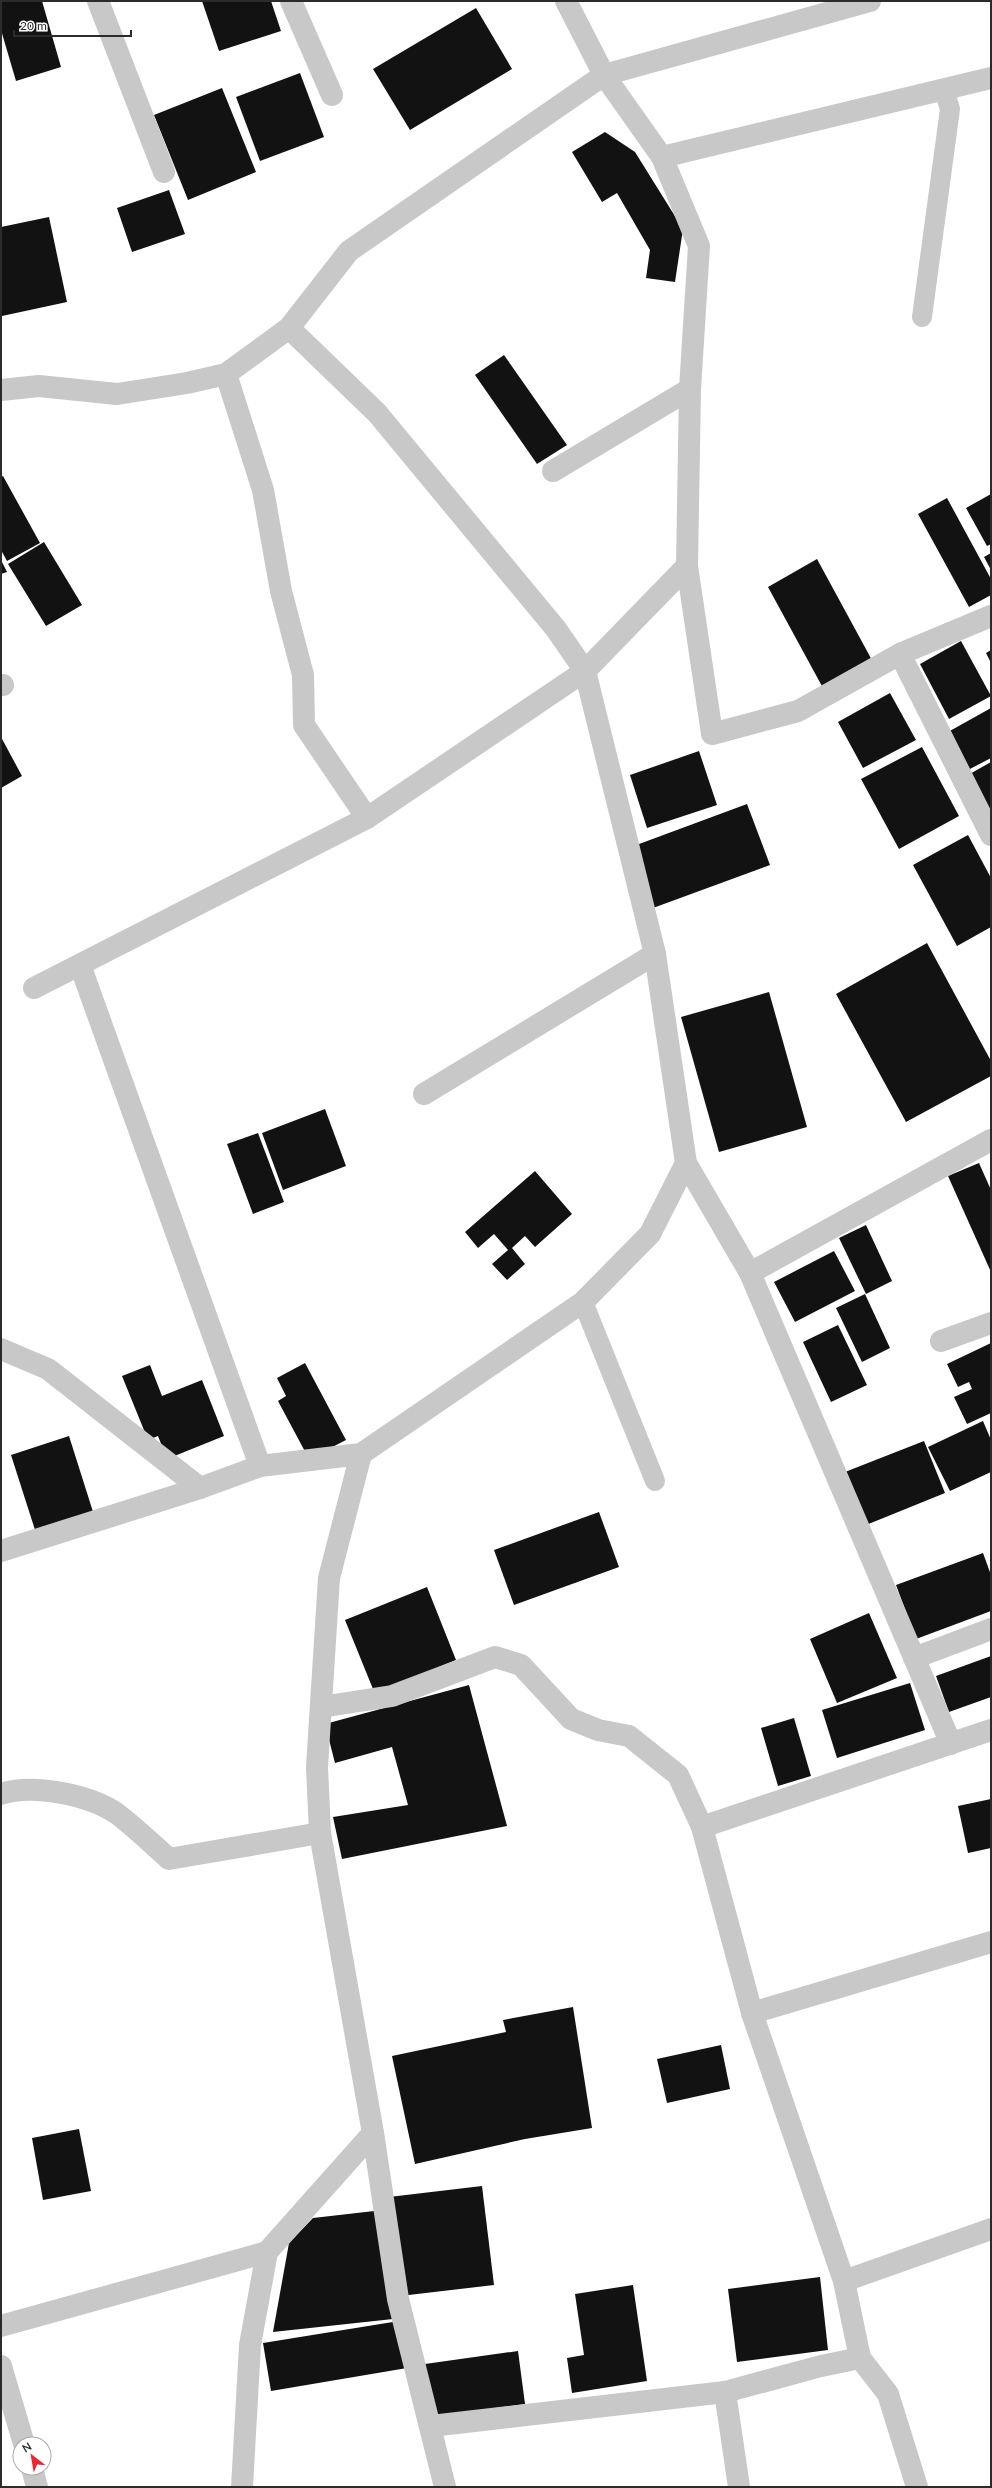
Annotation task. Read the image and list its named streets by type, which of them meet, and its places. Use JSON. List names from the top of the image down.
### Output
{
  "scale_bar": "20 m",
  "north": "top left"
}
